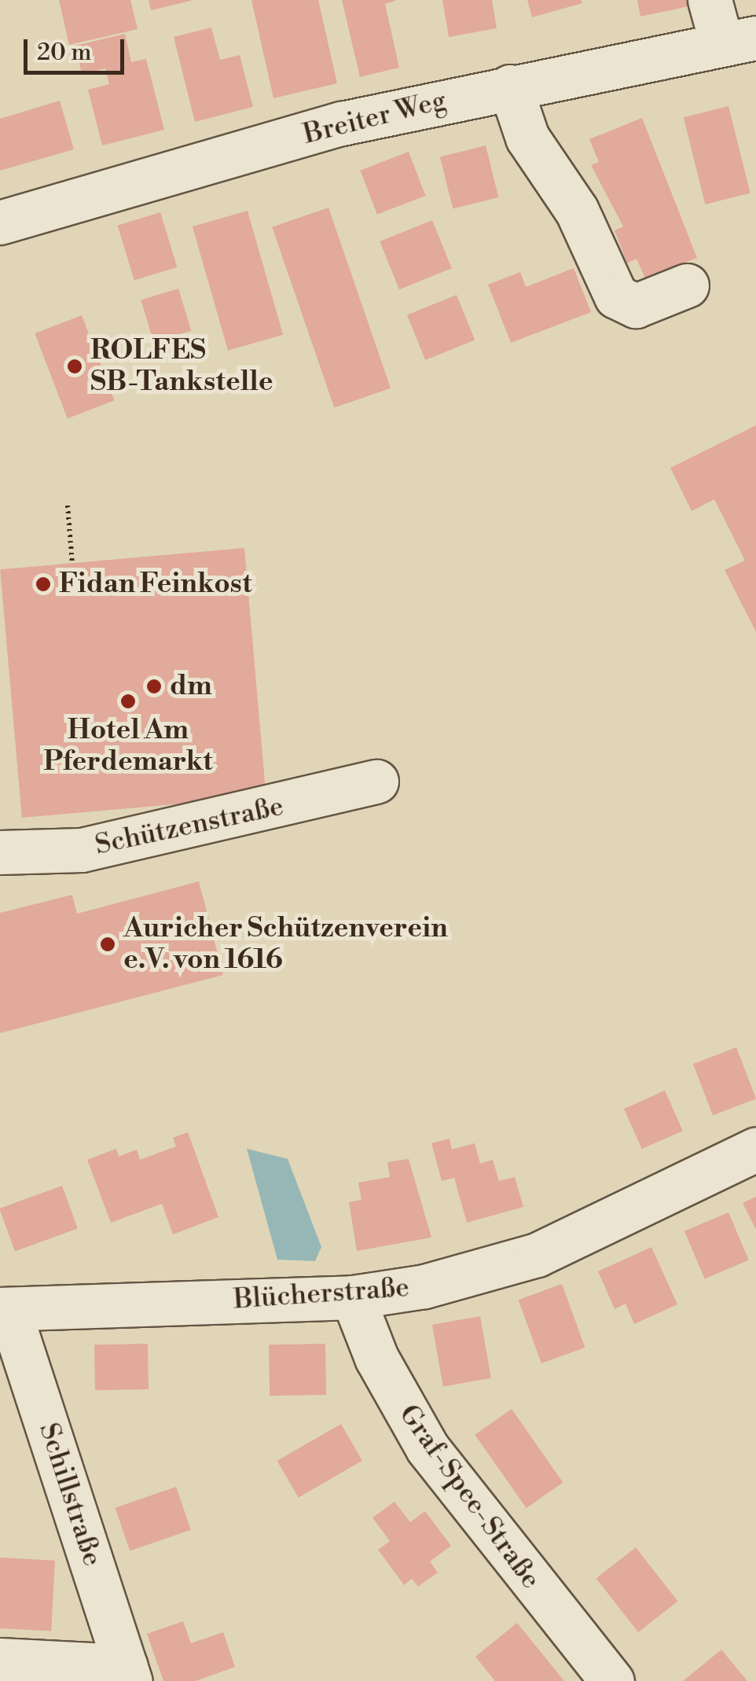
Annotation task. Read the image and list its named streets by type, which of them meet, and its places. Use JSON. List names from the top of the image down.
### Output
{
  "streets": {
    "street": [
      "Breiter Weg",
      "Schützenstraße",
      "Blücherstraße",
      "Schillstraße",
      "Graf-Spee-Straße"
    ]
  },
  "crossings": [
    ["Blücherstraße", "Schillstraße"],
    ["Blücherstraße", "Graf-Spee-Straße"]
  ],
  "places": [
    "ROLFES SB-Tankstelle",
    "Fidan Feinkost",
    "dm",
    "Hotel Am Pferdemarkt",
    "Auricher Schützenverein e.V. von 1616"
  ],
  "scale_bar": "20 m"
}
